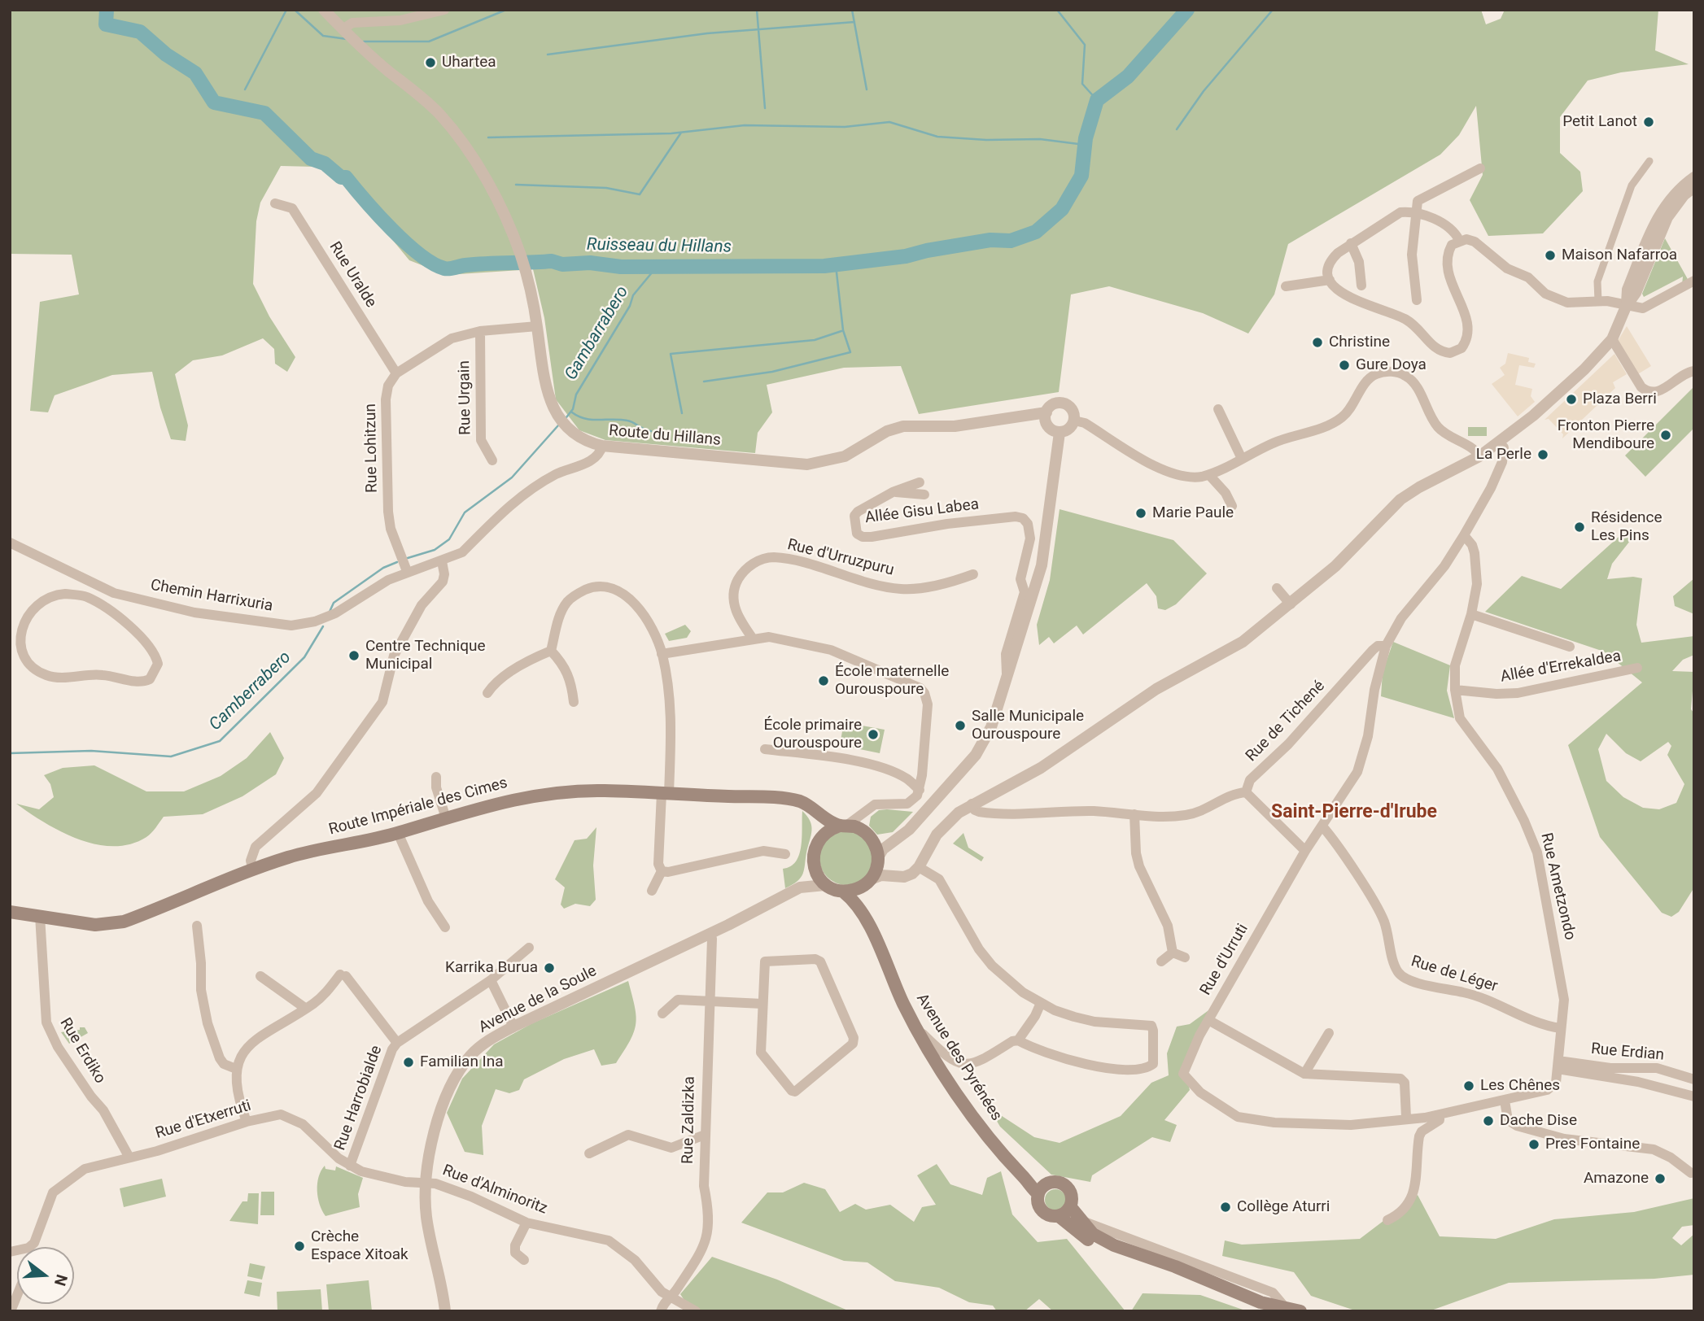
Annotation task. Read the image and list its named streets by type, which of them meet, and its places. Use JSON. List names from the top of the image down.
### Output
{
  "streets": {
    "main road": ["Route Impériale des Cimes", "Avenue des Pyrénées"],
    "street": [
      "Rue Uralde",
      "Rue Urgain",
      "Route du Hillans",
      "Rue Lohitzun",
      "Allée Gisu Labea",
      "Rue d'Urruzpuru",
      "Chemin Harrixuria",
      "Allée d'Errekaldea",
      "Rue de Tichené",
      "Rue Ametzondo",
      "Rue d'Urruti",
      "Rue de Léger",
      "Avenue de la Soule",
      "Rue Erdiko",
      "Rue Erdian",
      "Rue Harrobialde",
      "Rue d'Etxerruti",
      "Rue Zaldizka",
      "Rue d'Alminoritz"
    ]
  },
  "crossings": [
    ["Rue Uralde", "Rue Lohitzun"],
    ["Route du Hillans", "Chemin Harrixuria"],
    ["Rue Lohitzun", "Chemin Harrixuria"],
    ["Allée d'Errekaldea", "Rue Ametzondo"],
    ["Rue de Tichené", "Rue Ametzondo"],
    ["Rue de Tichené", "Rue d'Urruti"],
    ["Route Impériale des Cimes", "Avenue de la Soule"],
    ["Route Impériale des Cimes", "Rue Erdiko"],
    ["Route Impériale des Cimes", "Avenue des Pyrénées"],
    ["Rue Ametzondo", "Rue d'Urruti"],
    ["Rue Ametzondo", "Rue de Léger"],
    ["Rue Ametzondo", "Rue Erdian"],
    ["Rue d'Urruti", "Rue de Léger"],
    ["Avenue de la Soule", "Avenue des Pyrénées"],
    ["Avenue de la Soule", "Rue d'Etxerruti"],
    ["Avenue de la Soule", "Rue Zaldizka"],
    ["Avenue de la Soule", "Rue d'Alminoritz"],
    ["Rue Erdiko", "Rue d'Etxerruti"],
    ["Rue Harrobialde", "Rue d'Etxerruti"],
    ["Rue d'Etxerruti", "Rue d'Alminoritz"],
    ["Rue Zaldizka", "Rue d'Alminoritz"]
  ],
  "districts": ["Saint-Pierre-d'Irube"],
  "water": ["Ruisseau du Hillans", "Gambarrabero", "Camberrabero"],
  "places": [
    "Uhartea",
    "Petit Lanot",
    "Maison Nafarroa",
    "Christine",
    "Gure Doya",
    "Plaza Berri",
    "Fronton Pierre Mendiboure",
    "La Perle",
    "Marie Paule",
    "Résidence Les Pins",
    "Centre Technique Municipal",
    "École maternelle Ourouspoure",
    "Salle Municipale Ourouspoure",
    "École primaire Ourouspoure",
    "Karrika Burua",
    "Familian Ina",
    "Les Chênes",
    "Dache Dise",
    "Pres Fontaine",
    "Amazone",
    "Collège Aturri",
    "Crèche Espace Xitoak"
  ],
  "north": "right"
}
